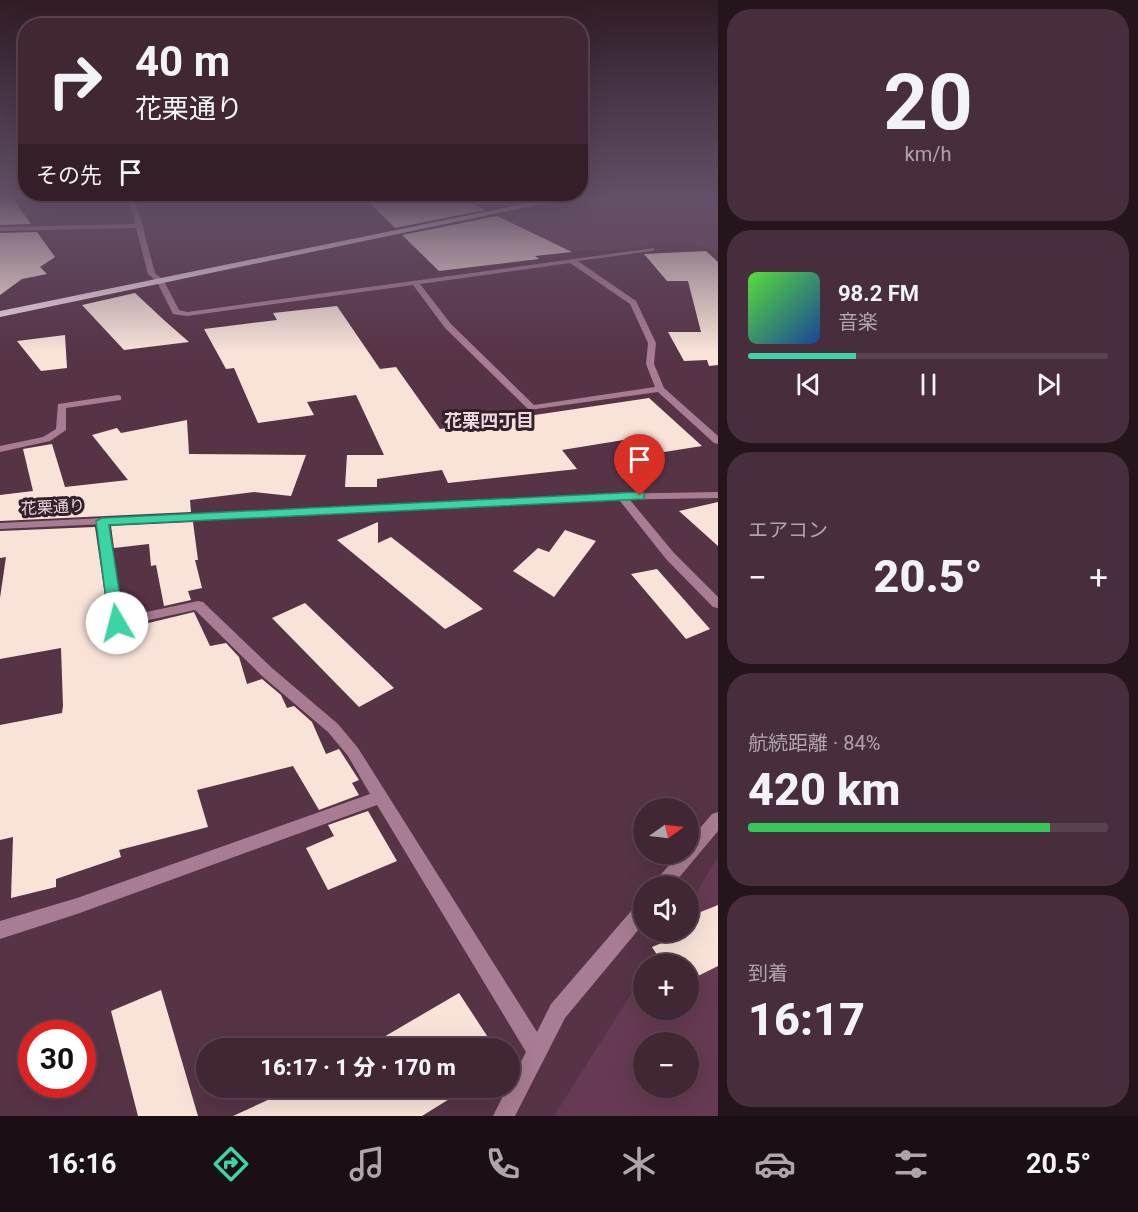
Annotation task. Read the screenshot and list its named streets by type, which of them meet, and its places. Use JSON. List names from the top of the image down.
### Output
{
  "streets": {
    "street": ["花栗通り"]
  },
  "districts": ["花栗四丁目"],
  "north": "right",
  "page": {
    "tile": [
      ["20", "km/h"],
      "エアコン",
      ["航続距離 · 84%", "420 km"],
      ["到着", "16:17"]
    ],
    "turn": ["40 m", "花栗通り"],
    "then": "その先",
    "song": ["98.2 FM", "音楽"],
    "heat": ["−", "20.5°", "+"],
    "map_buttons": ["+", "−"],
    "limit": "30",
    "trip": "16:17 · 1 分 · 170 m",
    "tabs": ["16:16", "20.5°"]
  }
}
